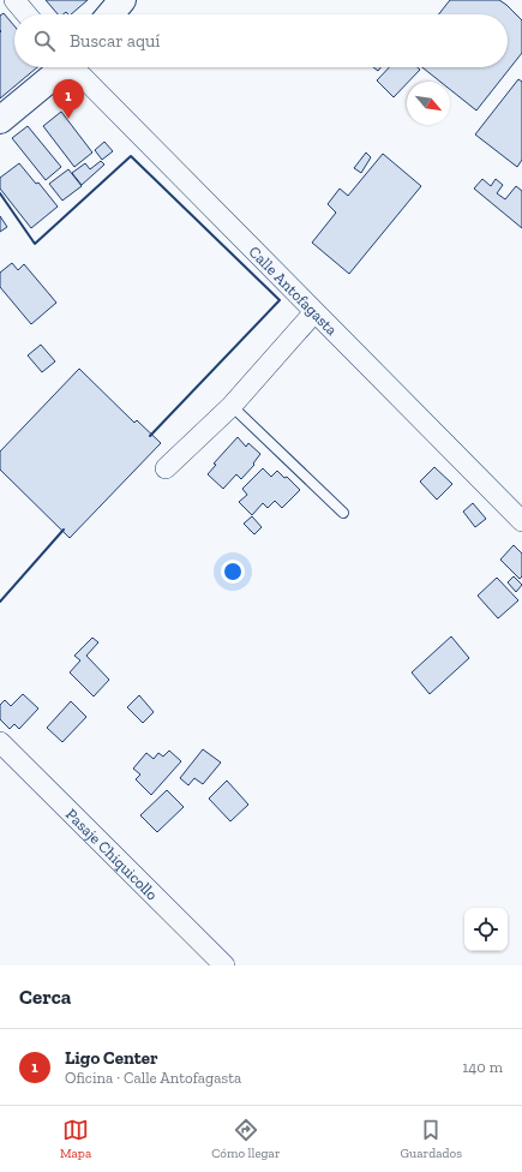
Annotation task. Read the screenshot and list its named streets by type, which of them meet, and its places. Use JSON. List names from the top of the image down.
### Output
{
  "streets": {
    "street": ["Calle Antofagasta", "Pasaje Chiquicollo"]
  },
  "north": "bottom right",
  "page": {
    "search": "Buscar aquí",
    "pins": "1",
    "heading": "Cerca",
    "list": [
      {
        "mark": "1",
        "name": "Ligo Center",
        "note": "Oficina · Calle Antofagasta",
        "value": "140 m"
      }
    ],
    "nav": ["Mapa", "Cómo llegar", "Guardados"]
  }
}
